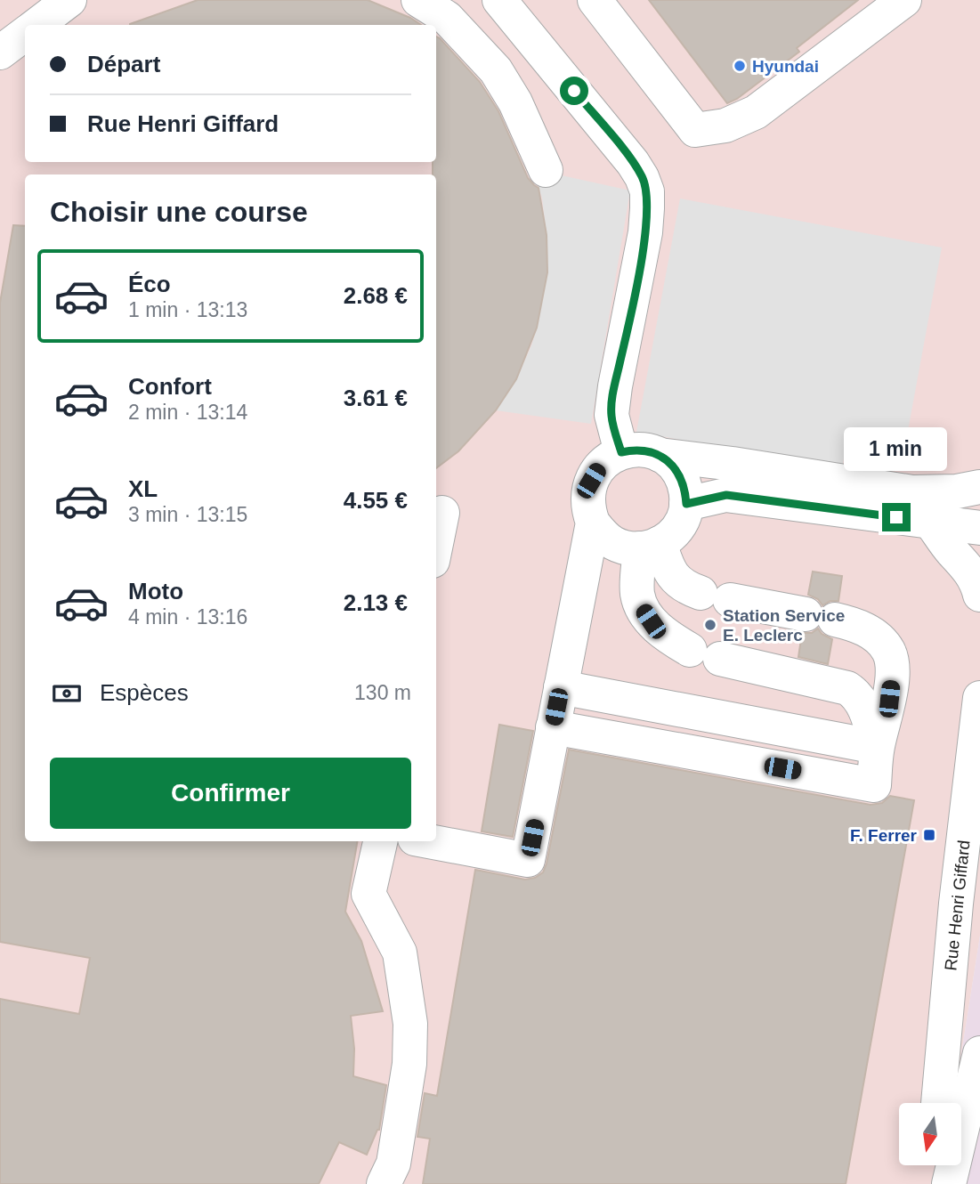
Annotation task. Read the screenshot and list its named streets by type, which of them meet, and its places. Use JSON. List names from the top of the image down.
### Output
{
  "streets": {
    "street": ["Rue Henri Giffard"]
  },
  "places": {
    "other": ["Hyundai", "Station Service E. Leclerc"],
    "transit": ["F. Ferrer"]
  },
  "north": "bottom",
  "page": {
    "banner": ["Départ", "Rue Henri Giffard"],
    "heading": "Choisir une course",
    "list": [
      {
        "name": "Éco",
        "note": "1 min · 13:13",
        "value": "2.68 €"
      },
      {
        "name": "Confort",
        "note": "2 min · 13:14",
        "value": "3.61 €"
      },
      {
        "name": "XL",
        "note": "3 min · 13:15",
        "value": "4.55 €"
      },
      {
        "name": "Moto",
        "note": "4 min · 13:16",
        "value": "2.13 €"
      }
    ],
    "bubble": "1 min",
    "pay": ["Espèces", "130 m"],
    "buttons": "Confirmer"
  }
}
